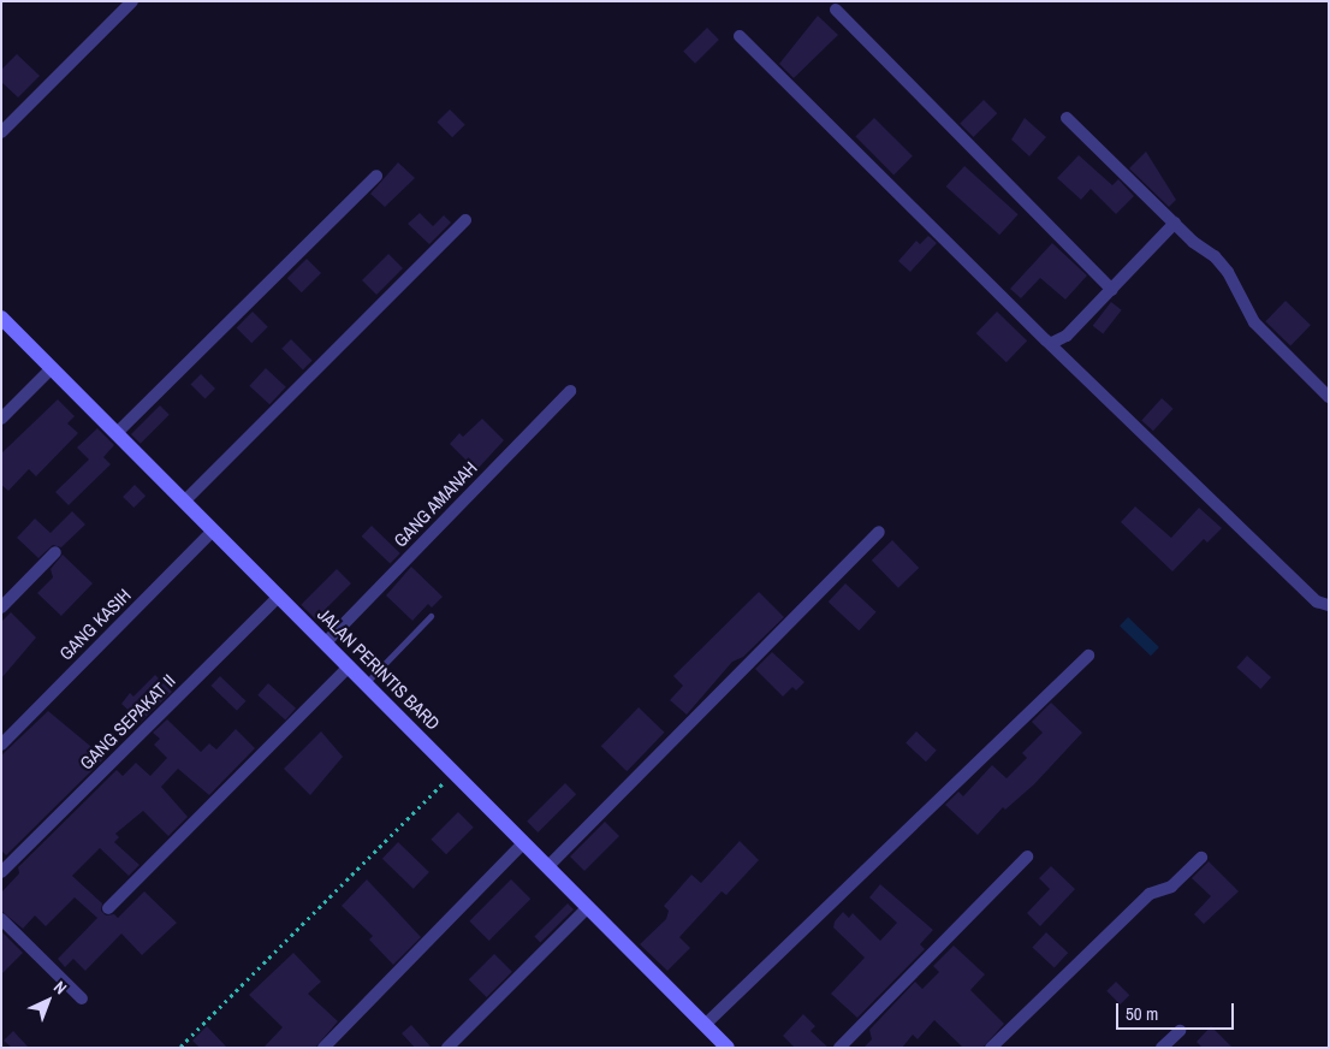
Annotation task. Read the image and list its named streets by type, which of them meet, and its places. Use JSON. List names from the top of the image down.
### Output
{
  "streets": {
    "street": [
      "GANG AMANAH",
      "GANG KASIH",
      "JALAN PERINTIS BARD",
      "GANG SEPAKAT II"
    ]
  },
  "crossings": [
    ["GANG AMANAH", "JALAN PERINTIS BARD"],
    ["GANG KASIH", "JALAN PERINTIS BARD"],
    ["JALAN PERINTIS BARD", "GANG SEPAKAT II"]
  ],
  "scale_bar": "50 m",
  "north": "top right"
}
